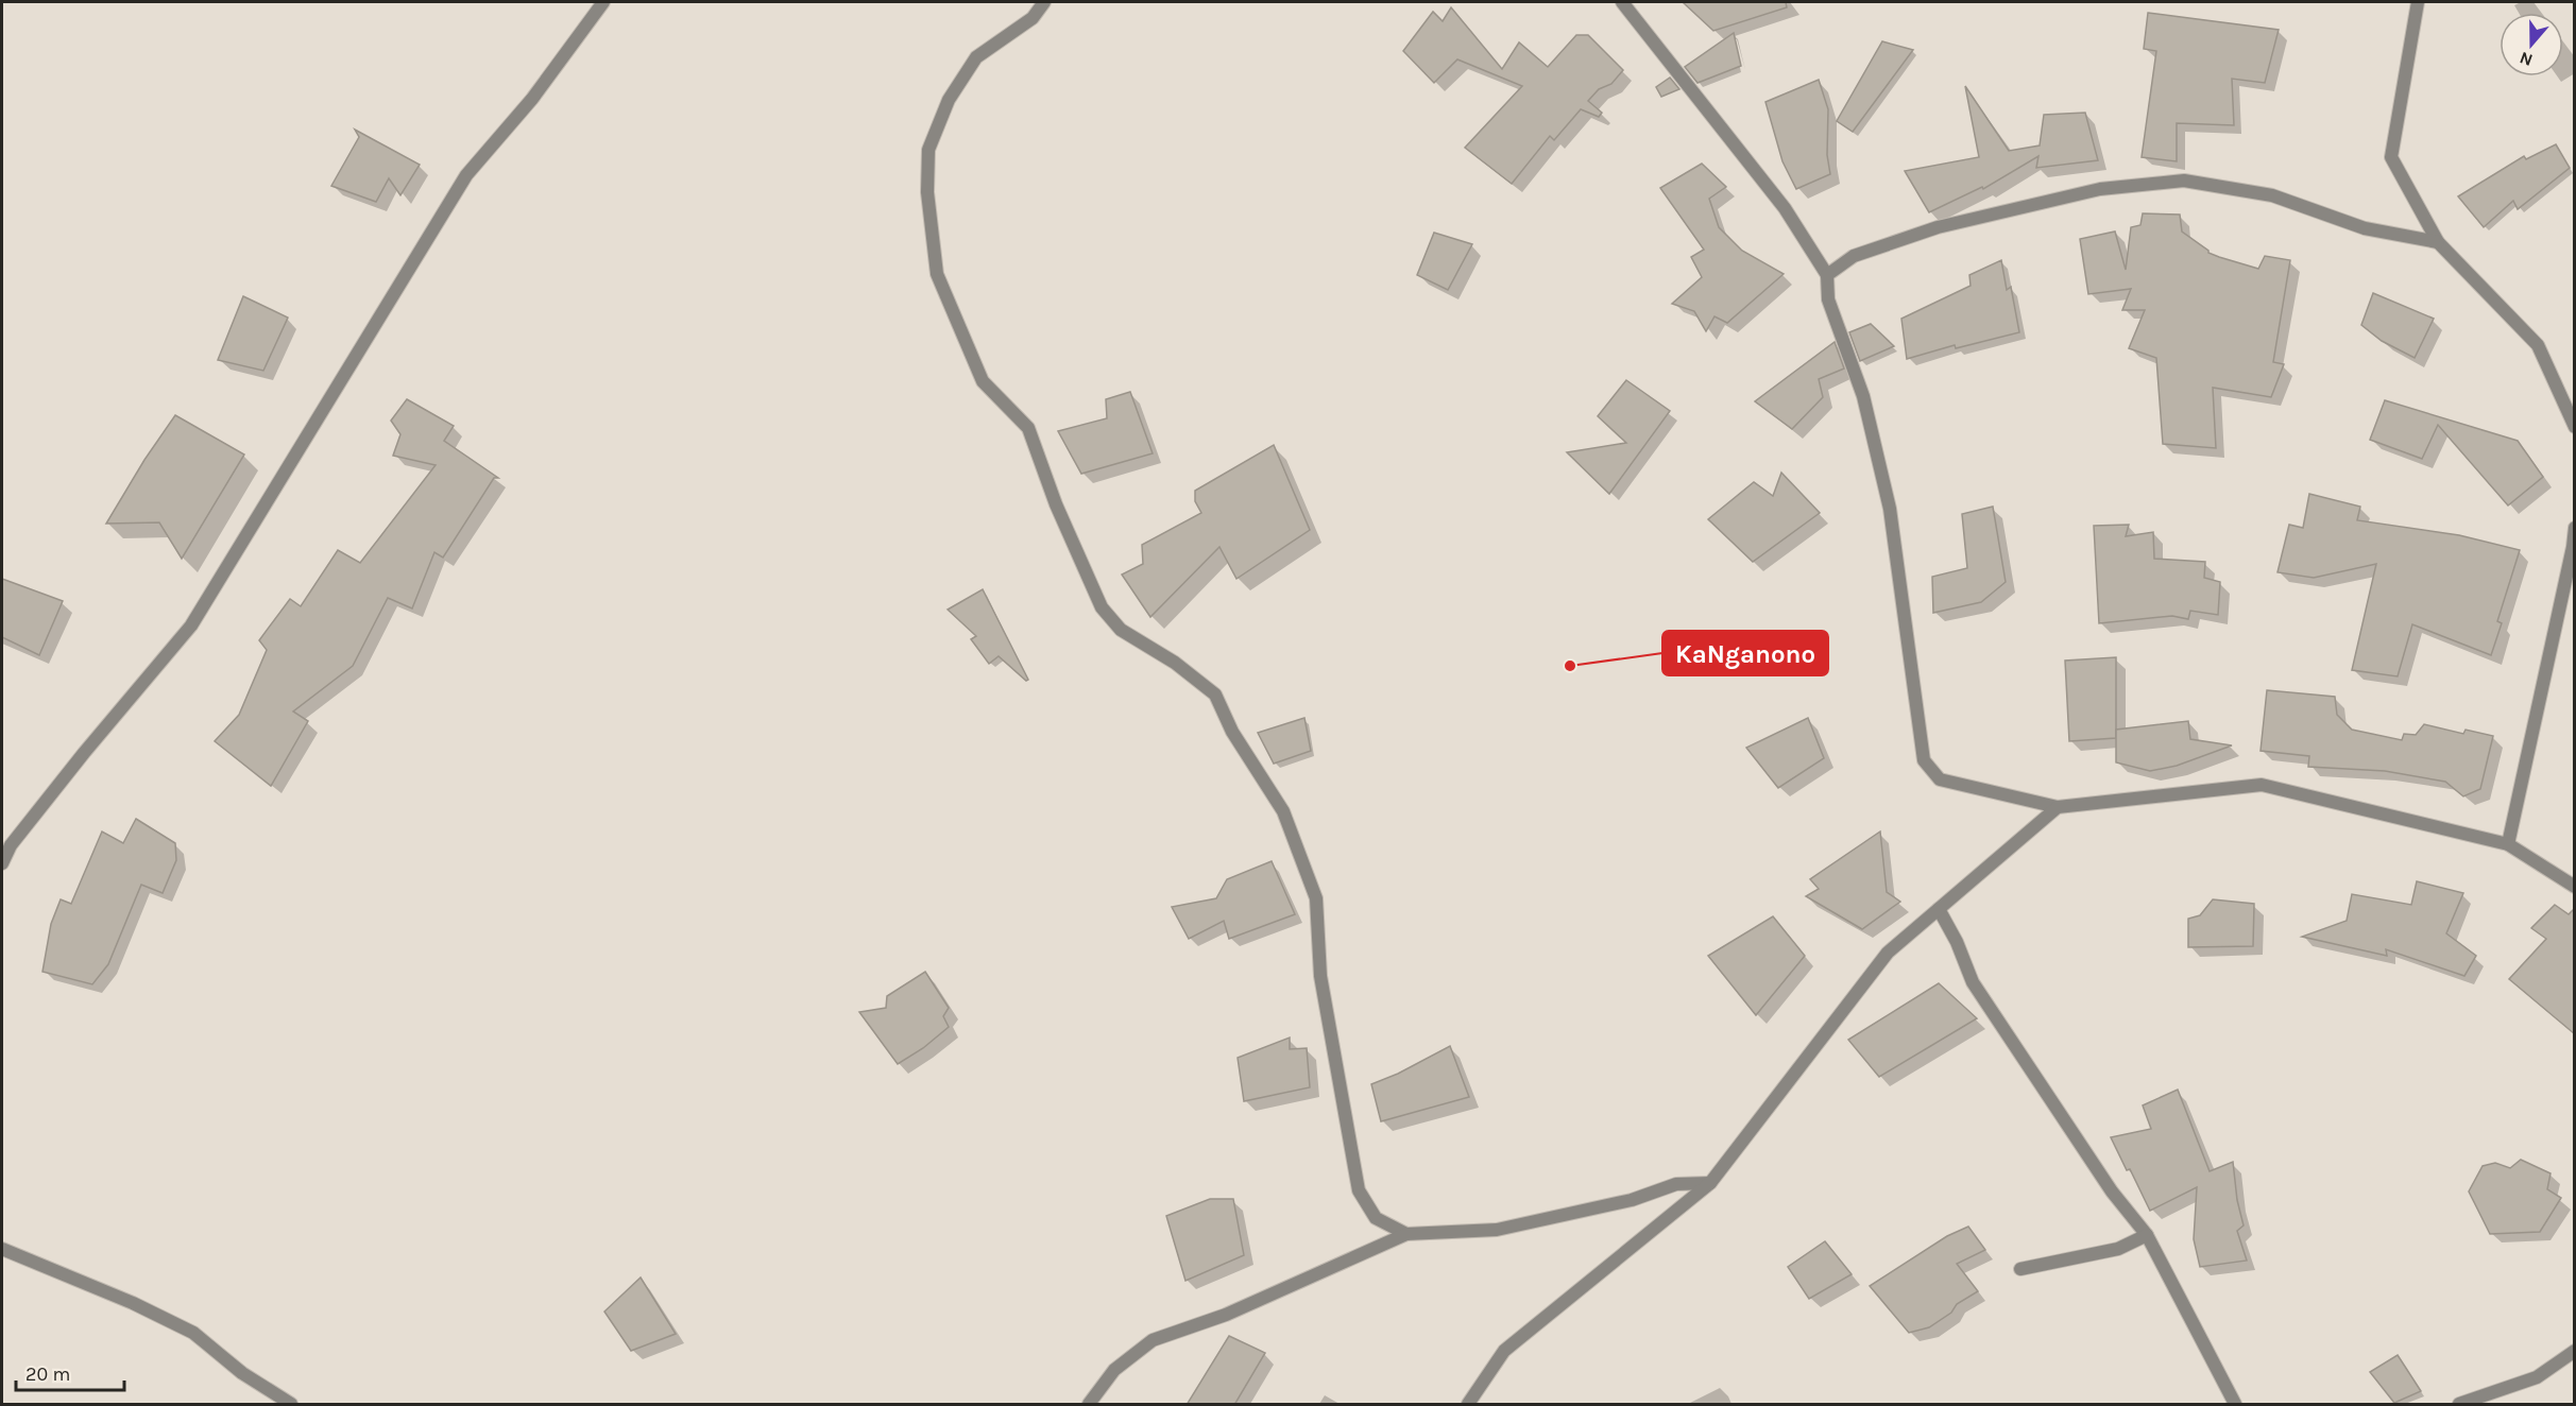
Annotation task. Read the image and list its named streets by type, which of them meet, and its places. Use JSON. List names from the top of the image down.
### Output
{
  "places": ["KaNganono"],
  "scale_bar": "20 m",
  "north": "bottom"
}
